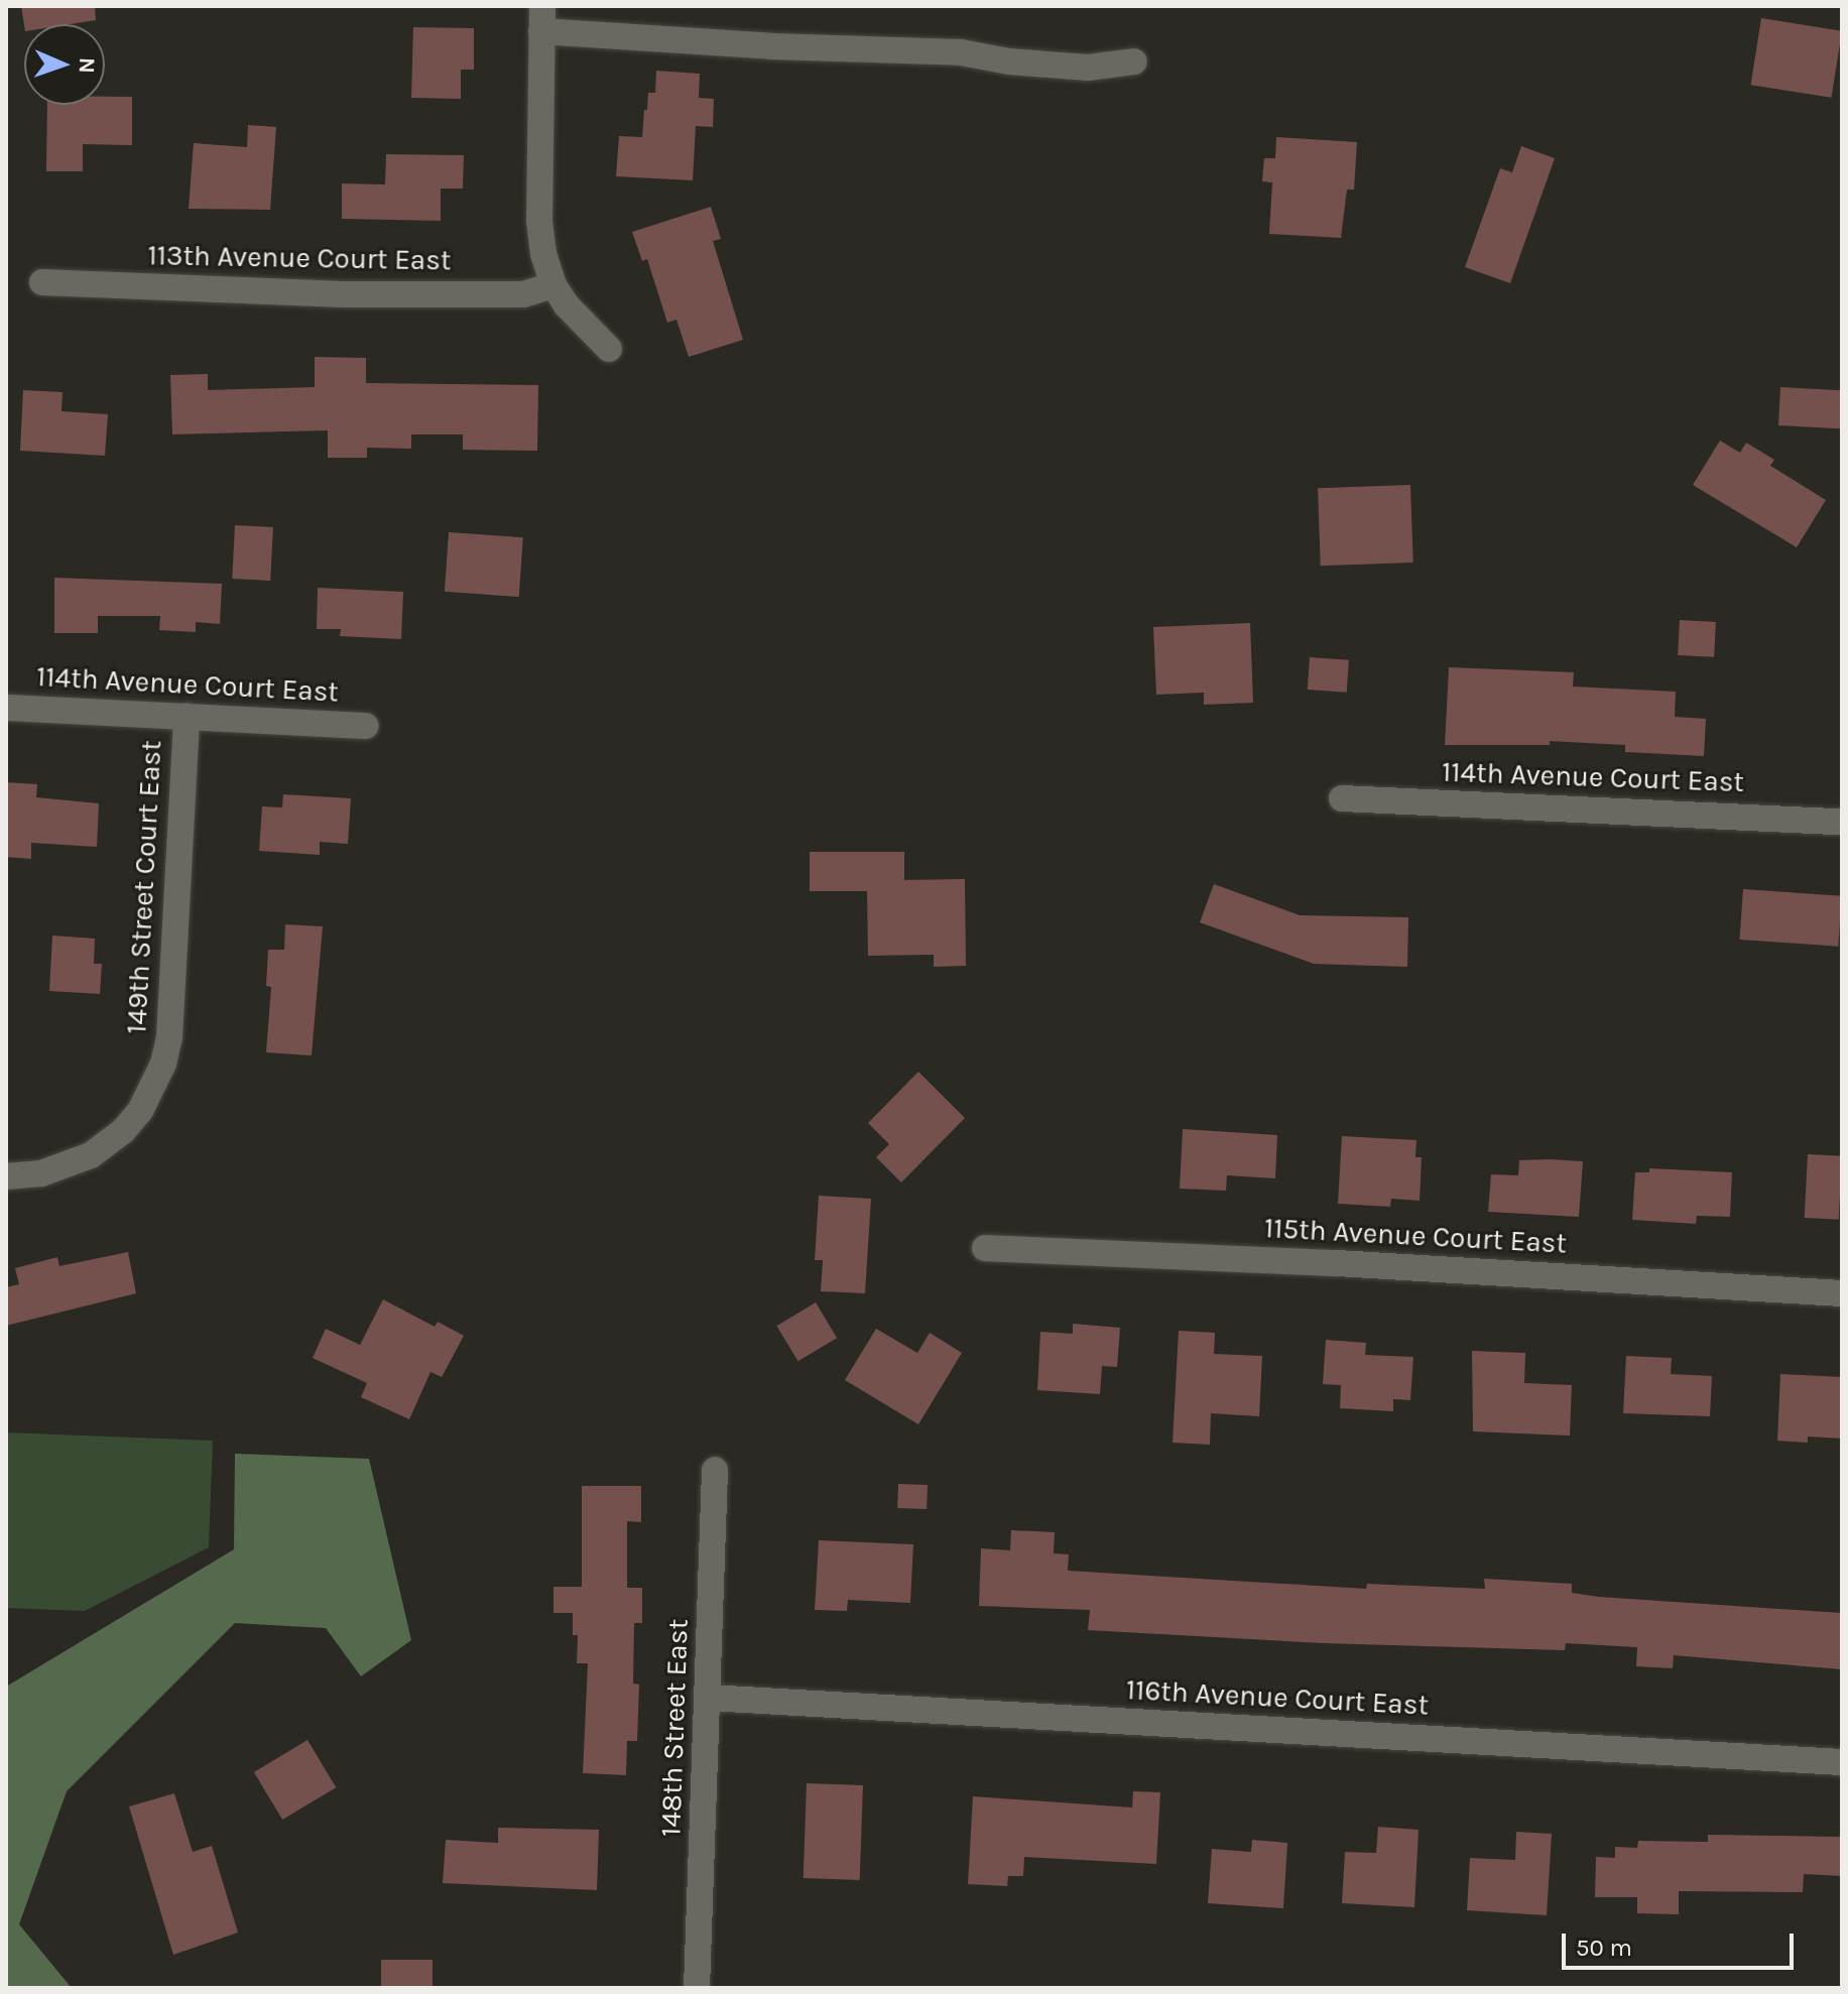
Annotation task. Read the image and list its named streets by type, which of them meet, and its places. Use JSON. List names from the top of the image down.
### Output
{
  "streets": {
    "street": [
      "113th Avenue Court East",
      "114th Avenue Court East",
      "149th Street Court East",
      "115th Avenue Court East",
      "116th Avenue Court East",
      "148th Street East"
    ]
  },
  "crossings": [
    ["114th Avenue Court East", "149th Street Court East"],
    ["116th Avenue Court East", "148th Street East"]
  ],
  "scale_bar": "50 m",
  "north": "right"
}
